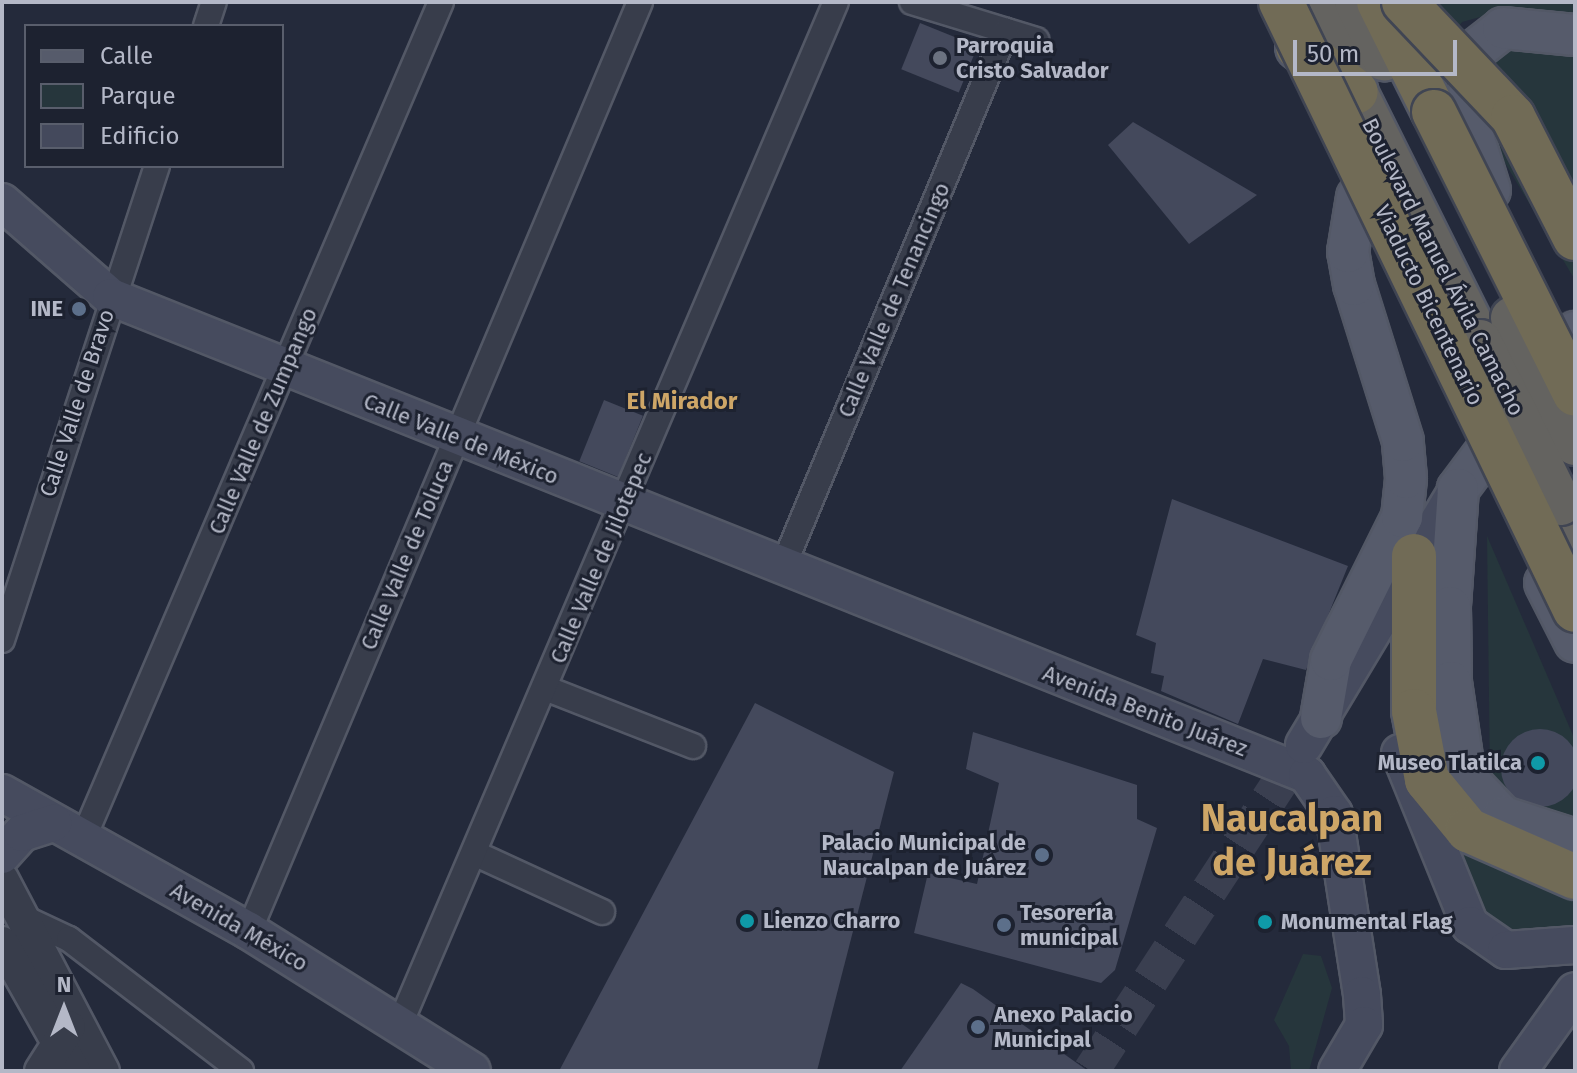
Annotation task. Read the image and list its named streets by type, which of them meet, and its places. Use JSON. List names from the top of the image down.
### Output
{
  "streets": {
    "highway": ["Boulevard Manuel Ávila Camacho", "Viaducto Bicentenario"],
    "main road": ["Calle Valle de México", "Avenida Benito Juárez", "Avenida México"],
    "street": [
      "Calle Valle de Tenancingo",
      "Calle Valle de Bravo",
      "Calle Valle de Zumpango",
      "Calle Valle de Toluca",
      "Calle Valle de Jilotepec"
    ]
  },
  "crossings": [
    ["Boulevard Manuel Ávila Camacho", "Viaducto Bicentenario"],
    ["Calle Valle de Tenancingo", "Calle Valle de México"],
    ["Calle Valle de Bravo", "Calle Valle de México"],
    ["Calle Valle de Zumpango", "Calle Valle de México"],
    ["Calle Valle de Zumpango", "Avenida México"],
    ["Calle Valle de México", "Calle Valle de Toluca"],
    ["Calle Valle de México", "Calle Valle de Jilotepec"],
    ["Calle Valle de México", "Avenida Benito Juárez"],
    ["Calle Valle de Toluca", "Avenida México"],
    ["Calle Valle de Jilotepec", "Avenida México"]
  ],
  "districts": ["El Mirador", "Naucalpan de Juárez"],
  "places": [
    "Parroquia Cristo Salvador",
    "INE",
    "Museo Tlatilca",
    "Palacio Municipal de Naucalpan de Juárez",
    "Lienzo Charro",
    "Monumental Flag",
    "Tesorería municipal",
    "Anexo Palacio Municipal"
  ],
  "legend": ["Calle", "Parque", "Edificio"],
  "scale_bar": "50 m",
  "north": "top"
}
